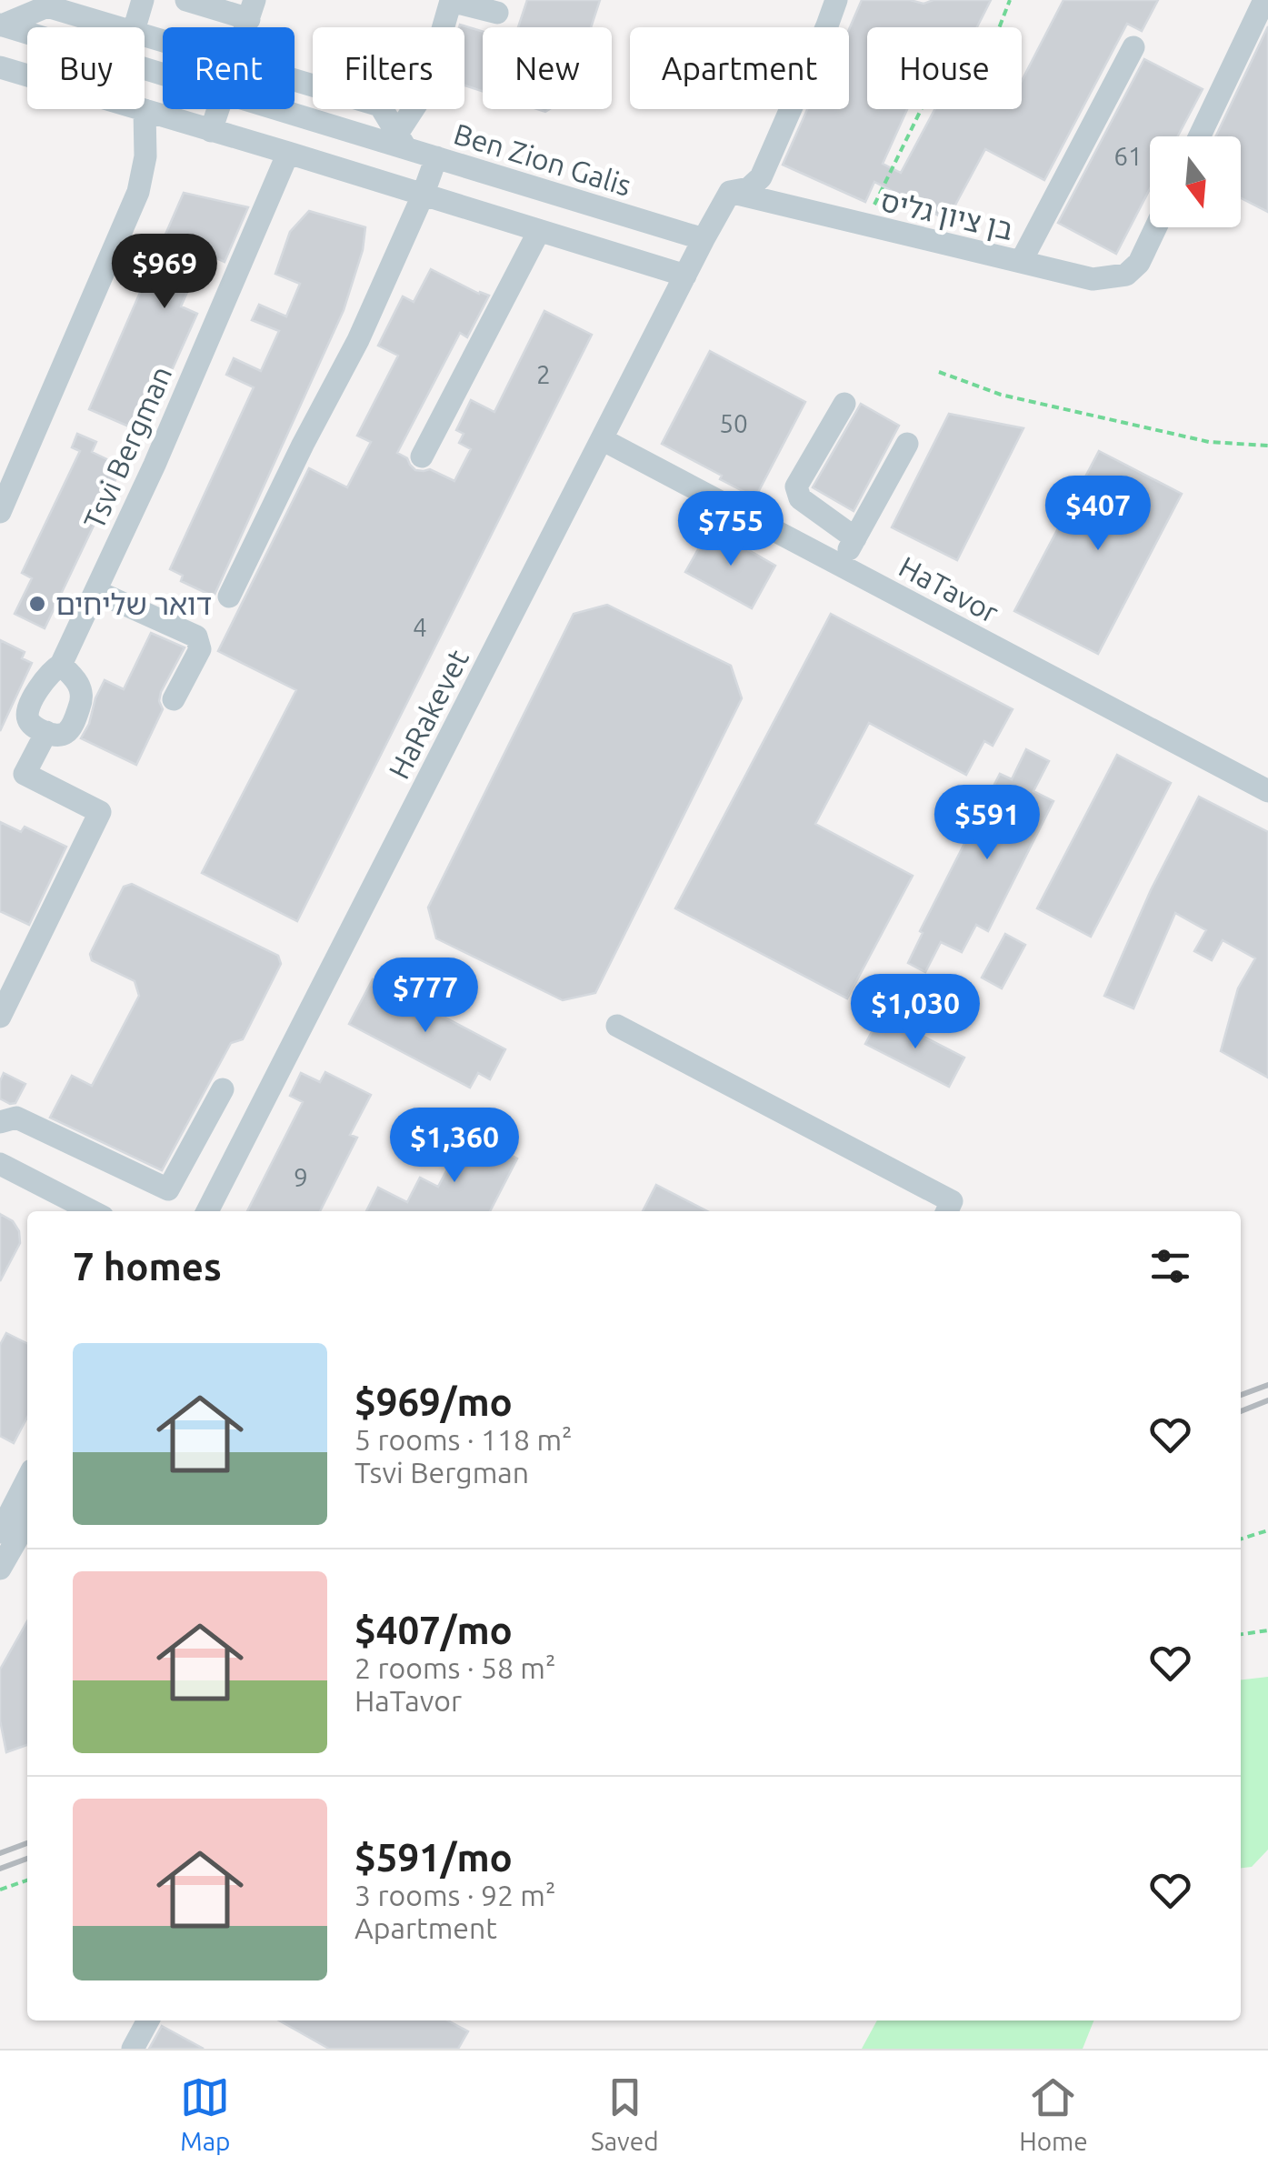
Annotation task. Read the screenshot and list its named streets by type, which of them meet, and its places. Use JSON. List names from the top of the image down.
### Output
{
  "streets": {
    "street": [
      "Ben Zion Galis",
      "בן ציון גליס",
      "Tsvi Bergman",
      "HaTavor",
      "HaRakevet"
    ]
  },
  "crossings": [
    ["Ben Zion Galis", "HaRakevet"],
    ["HaTavor", "HaRakevet"]
  ],
  "places": ["דואר שליחים"],
  "house_numbers": [
    "61",
    "2",
    "50",
    "4",
    "9"
  ],
  "north": "bottom",
  "page": {
    "chip": [
      "Buy",
      "Rent",
      "Filters",
      "New",
      "Apartment",
      "House"
    ],
    "price": [
      "$969",
      "$407",
      "$755",
      "$591",
      "$777",
      "$1,030",
      "$1,360"
    ],
    "heading": "7 homes",
    "list": [
      {
        "name": "$969/mo",
        "note": "5 rooms · 118 m² · Tsvi Bergman"
      },
      {
        "name": "$407/mo",
        "note": "2 rooms · 58 m² · HaTavor"
      },
      {
        "name": "$591/mo",
        "note": "3 rooms · 92 m² · Apartment"
      }
    ],
    "tabs": ["Map", "Saved", "Home"]
  }
}
